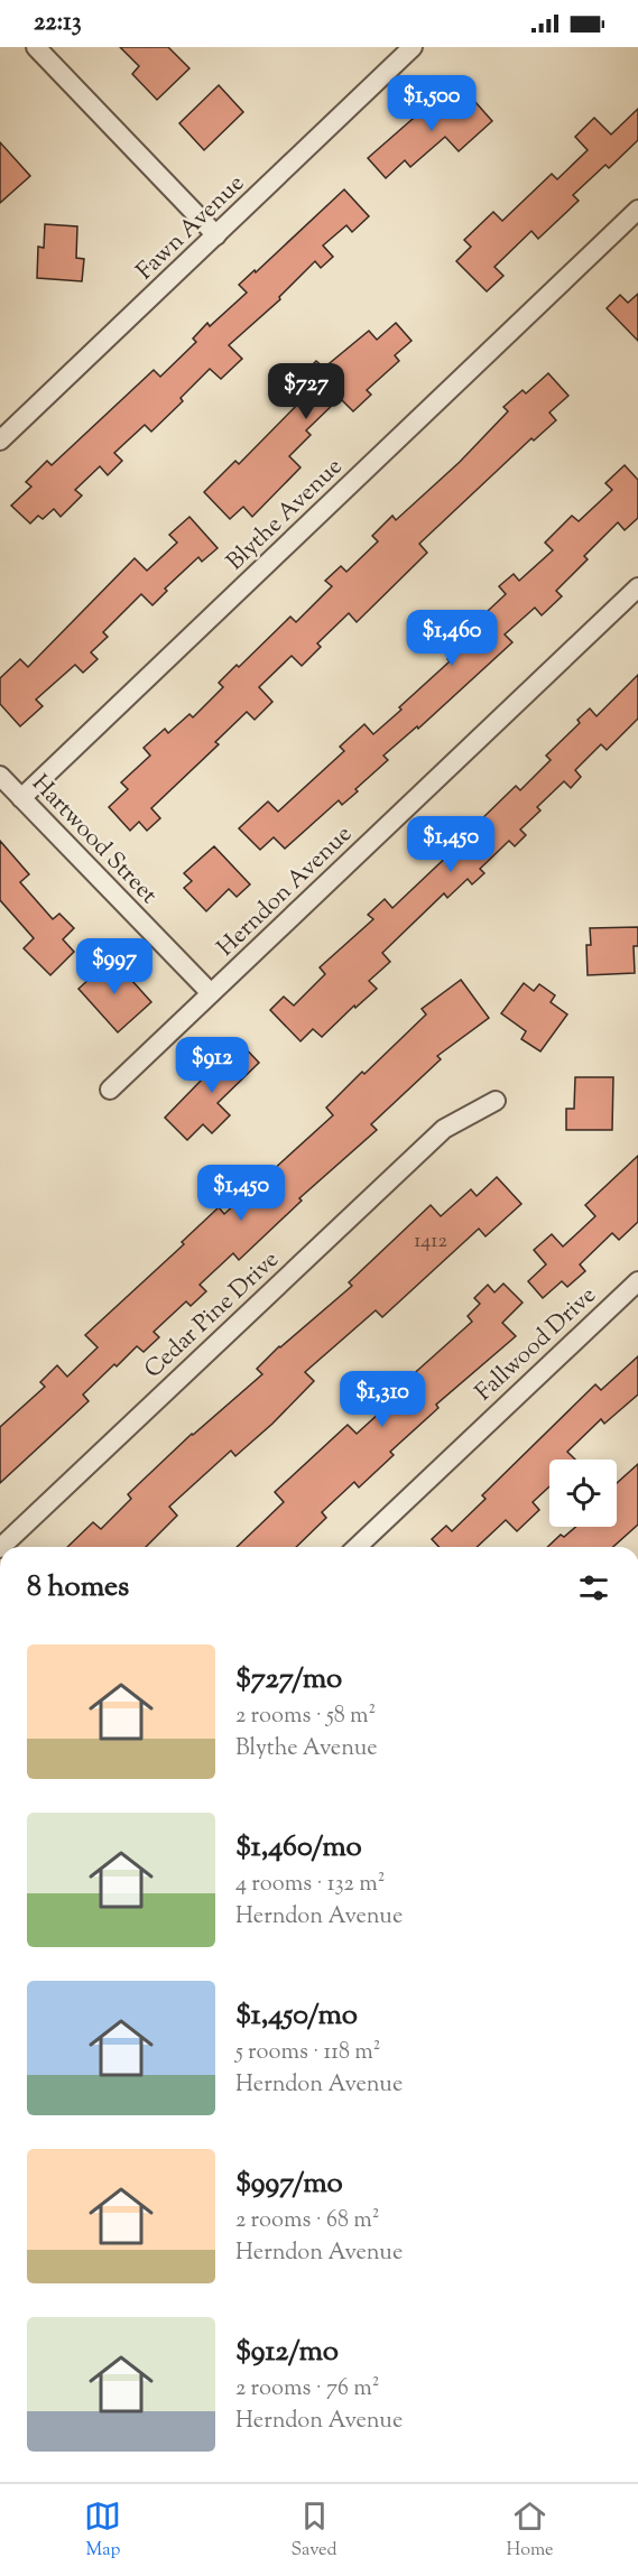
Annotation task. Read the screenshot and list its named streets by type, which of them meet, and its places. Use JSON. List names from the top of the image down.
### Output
{
  "streets": {
    "street": [
      "Fawn Avenue",
      "Blythe Avenue",
      "Hartwood Street",
      "Herndon Avenue",
      "Cedar Pine Drive",
      "Fallwood Drive"
    ]
  },
  "crossings": [
    ["Blythe Avenue", "Hartwood Street"],
    ["Hartwood Street", "Herndon Avenue"]
  ],
  "house_numbers": ["1412"],
  "page": {
    "status": "22:13",
    "price": [
      "$1,500",
      "$727",
      "$1,460",
      "$1,450",
      "$997",
      "$912",
      "$1,450",
      "$1,310"
    ],
    "heading": "8 homes",
    "list": [
      {
        "name": "$727/mo",
        "note": "2 rooms · 58 m² · Blythe Avenue"
      },
      {
        "name": "$1,460/mo",
        "note": "4 rooms · 132 m² · Herndon Avenue"
      },
      {
        "name": "$1,450/mo",
        "note": "5 rooms · 118 m² · Herndon Avenue"
      },
      {
        "name": "$997/mo",
        "note": "2 rooms · 68 m² · Herndon Avenue"
      },
      {
        "name": "$912/mo",
        "note": "2 rooms · 76 m² · Herndon Avenue"
      }
    ],
    "tabs": ["Map", "Saved", "Home"]
  }
}
